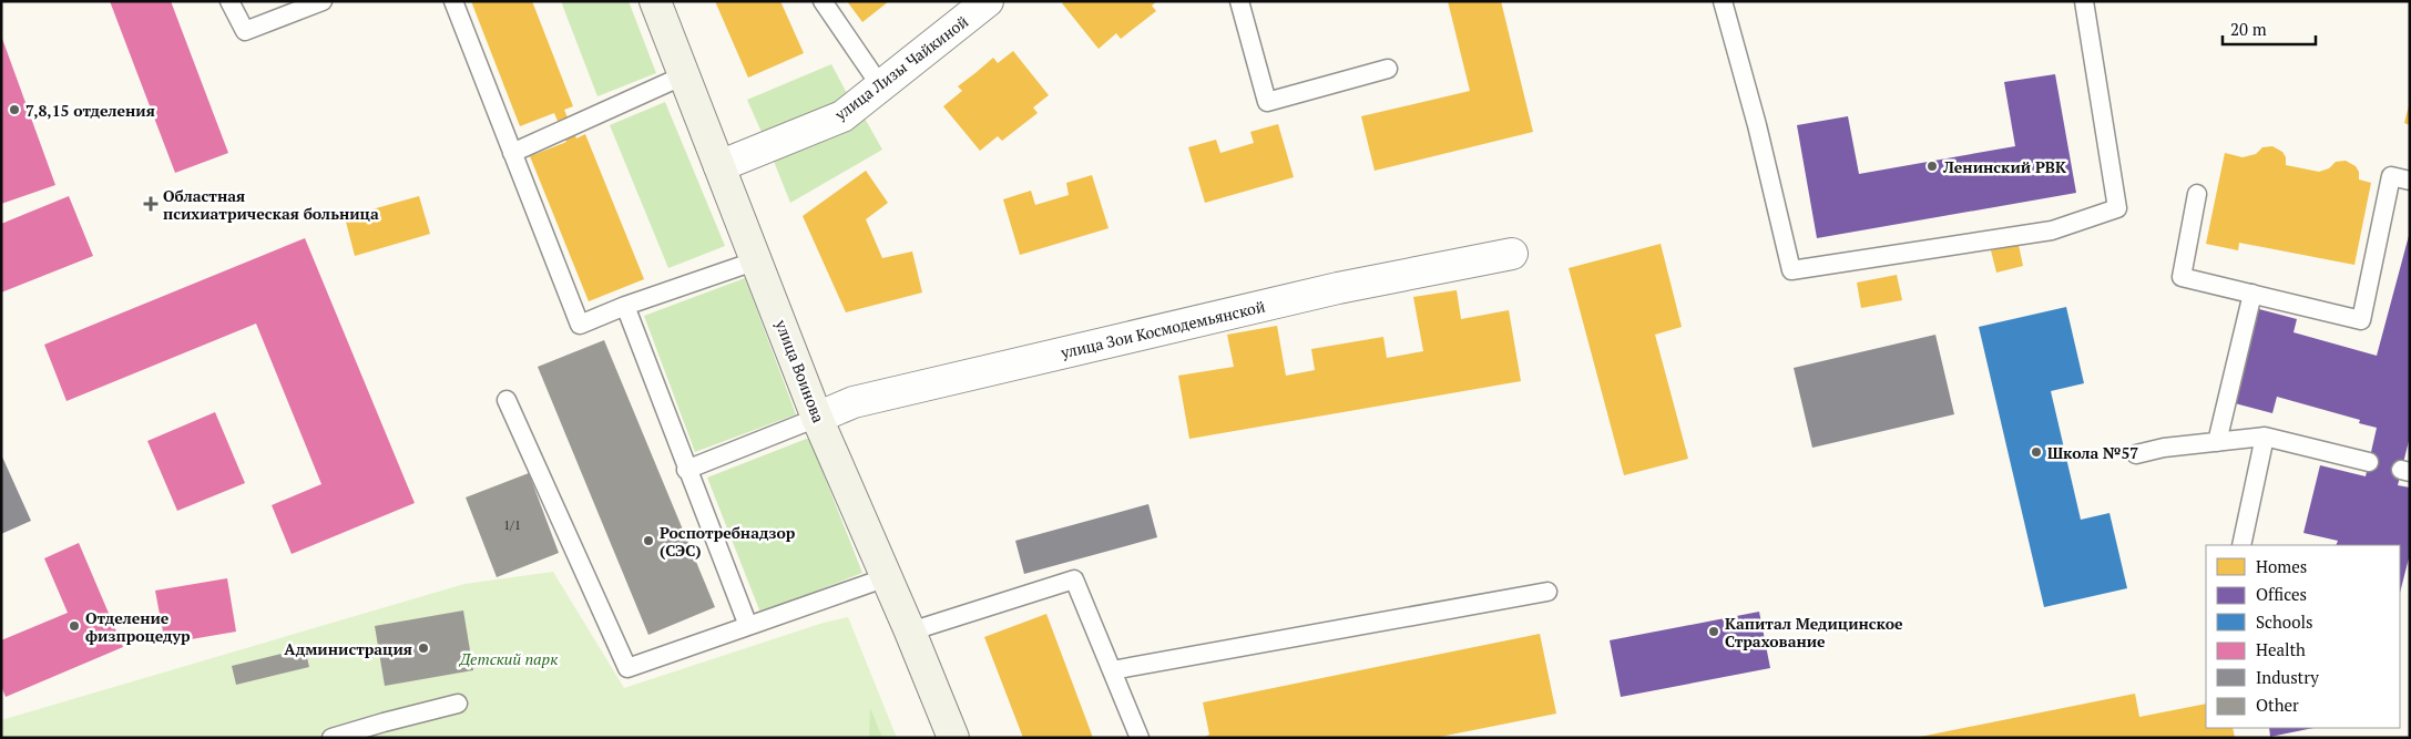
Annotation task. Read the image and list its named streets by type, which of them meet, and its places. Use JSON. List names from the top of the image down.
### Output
{
  "streets": {
    "street": ["улица Лизы Чайкиной", "улица Зои Космодемьянской", "улица Воинова"]
  },
  "crossings": [
    ["улица Лизы Чайкиной", "улица Воинова"],
    ["улица Зои Космодемьянской", "улица Воинова"]
  ],
  "parks": ["Детский парк"],
  "places": {
    "other": [
      "7,8,15 отделения",
      "Ленинский РВК",
      "Школа №57",
      "Роспотребнадзор (СЭС)",
      "Отделение физпроцедур",
      "Капитал Медицинское Страхование",
      "Администрация"
    ],
    "health": ["Областная психиатрическая больница"]
  },
  "house_numbers": ["1/1"],
  "legend": [
    "Homes",
    "Offices",
    "Schools",
    "Health",
    "Industry",
    "Other"
  ],
  "scale_bar": "20 m"
}
